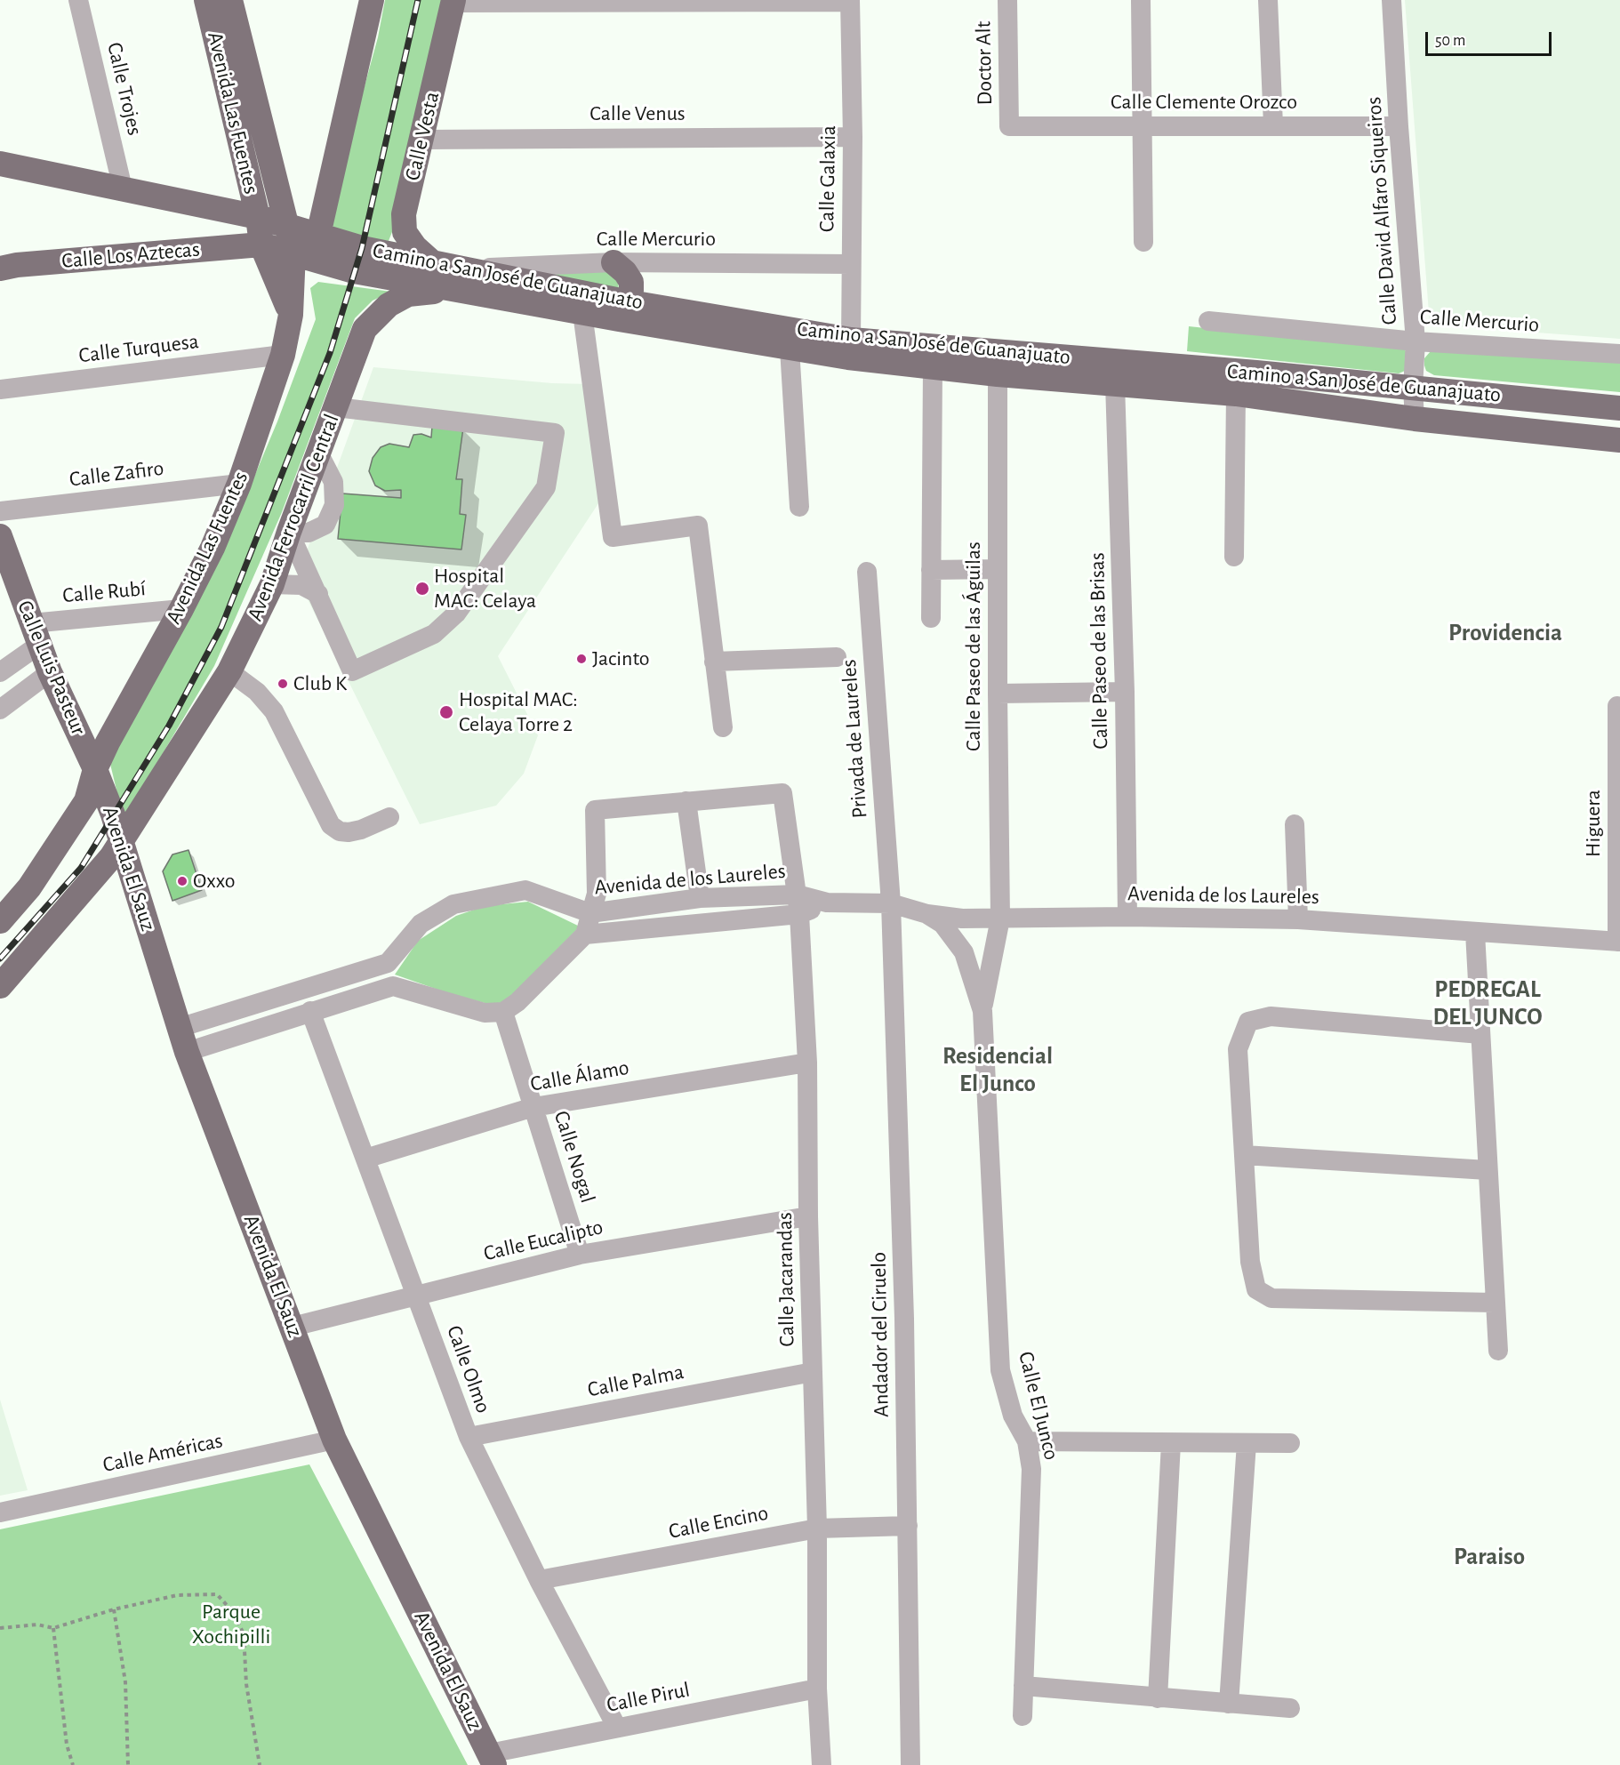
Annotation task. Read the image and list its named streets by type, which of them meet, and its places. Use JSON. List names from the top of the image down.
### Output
{
  "streets": {
    "main road": [
      "Avenida Las Fuentes",
      "Calle Vesta",
      "Calle Los Aztecas",
      "Camino a San José de Guanajuato",
      "Avenida Ferrocarril Central",
      "Calle Luis Pasteur",
      "Avenida El Sauz"
    ],
    "street": [
      "Doctor Alt",
      "Calle Trojes",
      "Calle Clemente Orozco",
      "Calle Venus",
      "Calle Galaxia",
      "Calle David Alfaro Siqueiros",
      "Calle Mercurio",
      "Calle Turquesa",
      "Calle Zafiro",
      "Calle Rubí",
      "Calle Paseo de las Águilas",
      "Calle Paseo de las Brisas",
      "Privada de Laureles",
      "Higuera",
      "Avenida de los Laureles",
      "Calle Álamo",
      "Calle Nogal",
      "Calle Eucalipto",
      "Calle Jacarandas",
      "Andador del Ciruelo",
      "Calle Olmo",
      "Calle Palma",
      "Calle El Junco",
      "Calle Américas",
      "Calle Encino",
      "Calle Pirul"
    ]
  },
  "crossings": [
    ["Doctor Alt", "Calle Clemente Orozco"],
    ["Calle Trojes", "Camino a San José de Guanajuato"],
    ["Calle Clemente Orozco", "Calle David Alfaro Siqueiros"],
    ["Avenida Las Fuentes", "Calle Los Aztecas"],
    ["Avenida Las Fuentes", "Camino a San José de Guanajuato"],
    ["Avenida Las Fuentes", "Calle Turquesa"],
    ["Avenida Las Fuentes", "Calle Zafiro"],
    ["Avenida Las Fuentes", "Calle Rubí"],
    ["Avenida Las Fuentes", "Calle Luis Pasteur"],
    ["Avenida Las Fuentes", "Avenida El Sauz"],
    ["Calle Venus", "Calle Vesta"],
    ["Calle Venus", "Calle Galaxia"],
    ["Calle Vesta", "Camino a San José de Guanajuato"],
    ["Calle Galaxia", "Calle Mercurio"],
    ["Calle Galaxia", "Camino a San José de Guanajuato"],
    ["Calle David Alfaro Siqueiros", "Calle Mercurio"],
    ["Calle David Alfaro Siqueiros", "Camino a San José de Guanajuato"],
    ["Calle Mercurio", "Camino a San José de Guanajuato"],
    ["Calle Mercurio", "Avenida Ferrocarril Central"],
    ["Calle Los Aztecas", "Camino a San José de Guanajuato"],
    ["Camino a San José de Guanajuato", "Avenida Ferrocarril Central"],
    ["Camino a San José de Guanajuato", "Calle Paseo de las Águilas"],
    ["Camino a San José de Guanajuato", "Calle Paseo de las Brisas"],
    ["Avenida Ferrocarril Central", "Avenida El Sauz"],
    ["Calle Rubí", "Calle Luis Pasteur"],
    ["Calle Paseo de las Águilas", "Avenida de los Laureles"],
    ["Calle Paseo de las Águilas", "Calle El Junco"],
    ["Calle Paseo de las Brisas", "Avenida de los Laureles"],
    ["Calle Luis Pasteur", "Avenida El Sauz"],
    ["Privada de Laureles", "Avenida de los Laureles"],
    ["Privada de Laureles", "Andador del Ciruelo"],
    ["Higuera", "Avenida de los Laureles"],
    ["Avenida El Sauz", "Avenida de los Laureles"],
    ["Avenida El Sauz", "Calle Eucalipto"],
    ["Avenida El Sauz", "Calle Américas"],
    ["Avenida El Sauz", "Calle Pirul"],
    ["Avenida de los Laureles", "Calle Jacarandas"],
    ["Avenida de los Laureles", "Andador del Ciruelo"],
    ["Avenida de los Laureles", "Calle El Junco"],
    ["Calle Álamo", "Calle Nogal"],
    ["Calle Álamo", "Calle Jacarandas"],
    ["Calle Álamo", "Calle Olmo"],
    ["Calle Nogal", "Calle Eucalipto"],
    ["Calle Eucalipto", "Calle Jacarandas"],
    ["Calle Eucalipto", "Calle Olmo"],
    ["Calle Jacarandas", "Calle Palma"],
    ["Calle Jacarandas", "Calle Encino"],
    ["Calle Jacarandas", "Calle Pirul"],
    ["Andador del Ciruelo", "Calle Encino"],
    ["Calle Olmo", "Calle Palma"],
    ["Calle Olmo", "Calle Encino"],
    ["Calle Olmo", "Calle Pirul"]
  ],
  "districts": [
    "Providencia",
    "PEDREGAL DEL JUNCO",
    "Residencial El Junco",
    "Paraiso"
  ],
  "parks": ["Parque Xochipilli"],
  "places": [
    "Hospital MAC: Celaya",
    "Jacinto",
    "Club K",
    "Hospital MAC: Celaya Torre 2",
    "Oxxo"
  ],
  "scale_bar": "50 m"
}
